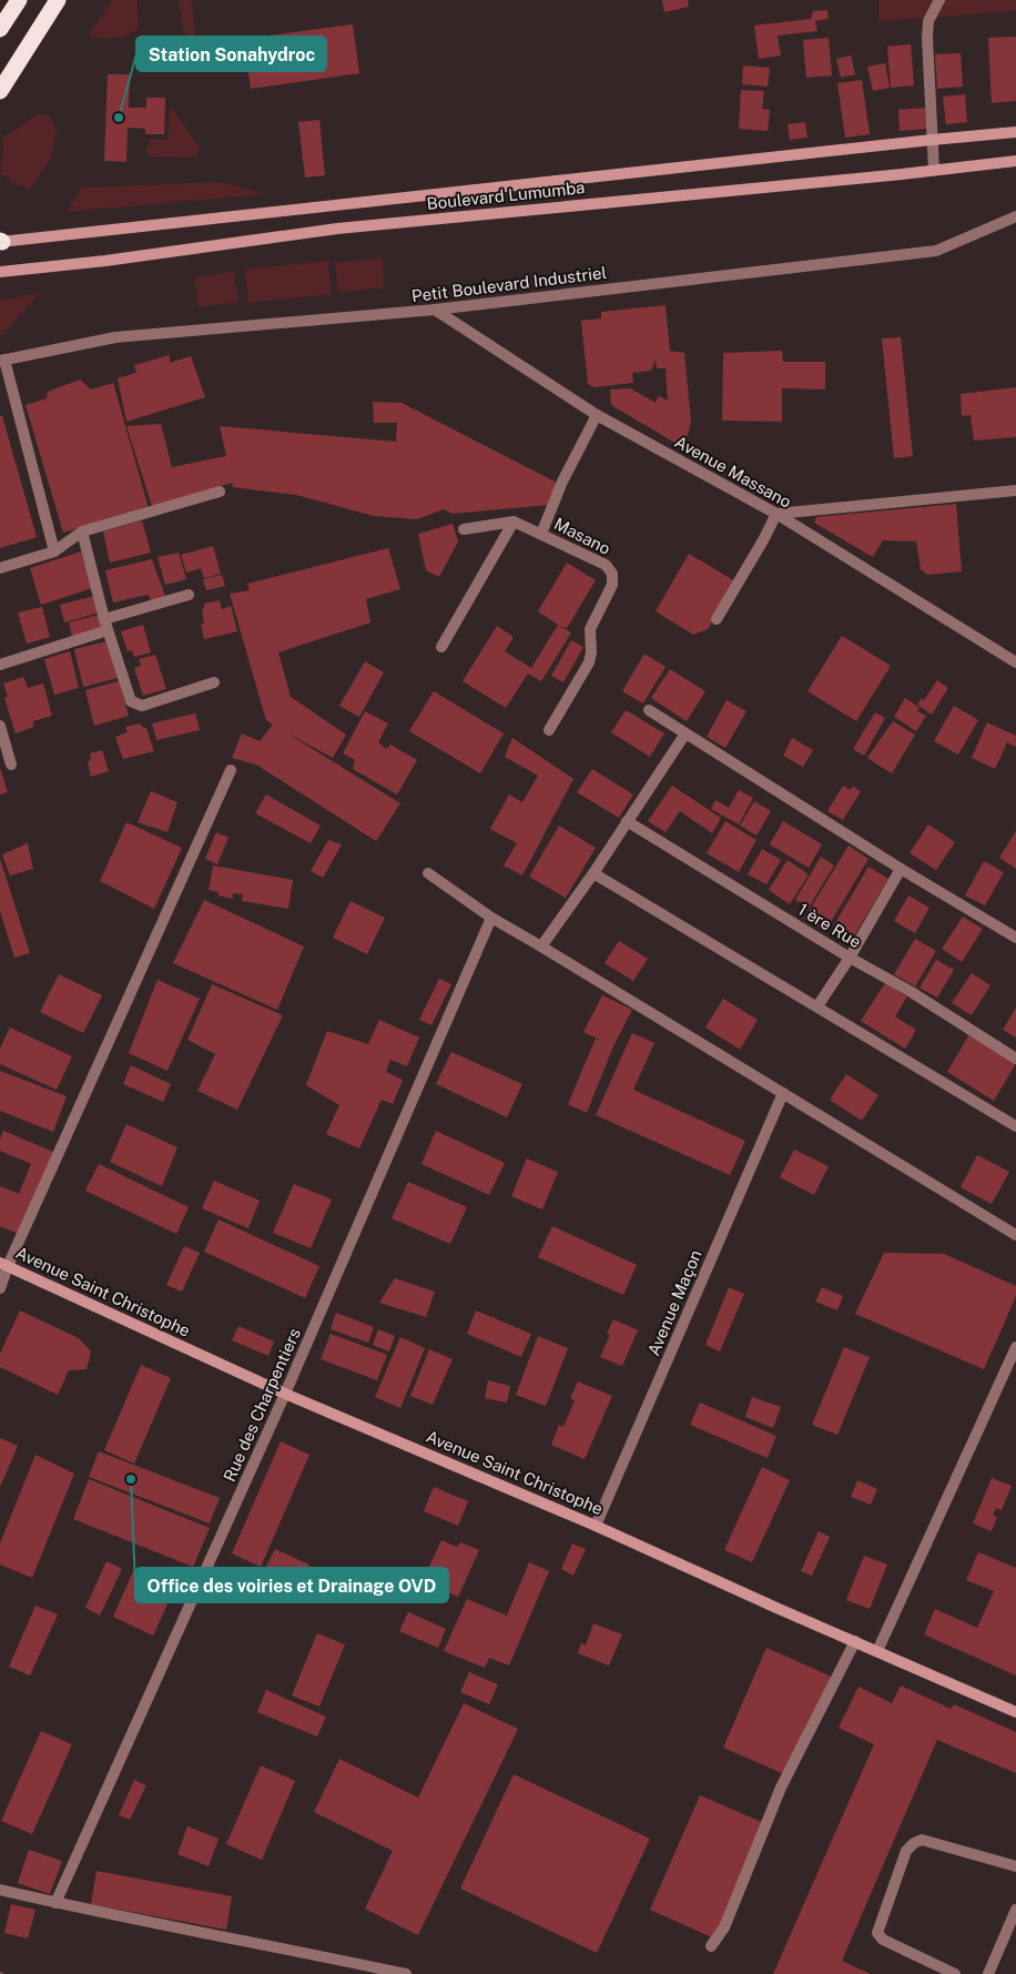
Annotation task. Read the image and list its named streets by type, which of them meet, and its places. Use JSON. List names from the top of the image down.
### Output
{
  "streets": {
    "main road": ["Boulevard Lumumba", "Avenue Saint Christophe"],
    "street": [
      "Petit Boulevard Industriel",
      "Avenue Massano",
      "Masano",
      "1 ère Rue",
      "Avenue Maçon",
      "Rue des Charpentiers"
    ]
  },
  "crossings": [
    ["Petit Boulevard Industriel", "Avenue Massano"],
    ["Avenue Saint Christophe", "Avenue Maçon"],
    ["Avenue Saint Christophe", "Rue des Charpentiers"]
  ],
  "places": ["Station Sonahydroc", "Office des voiries et Drainage OVD"]
}
